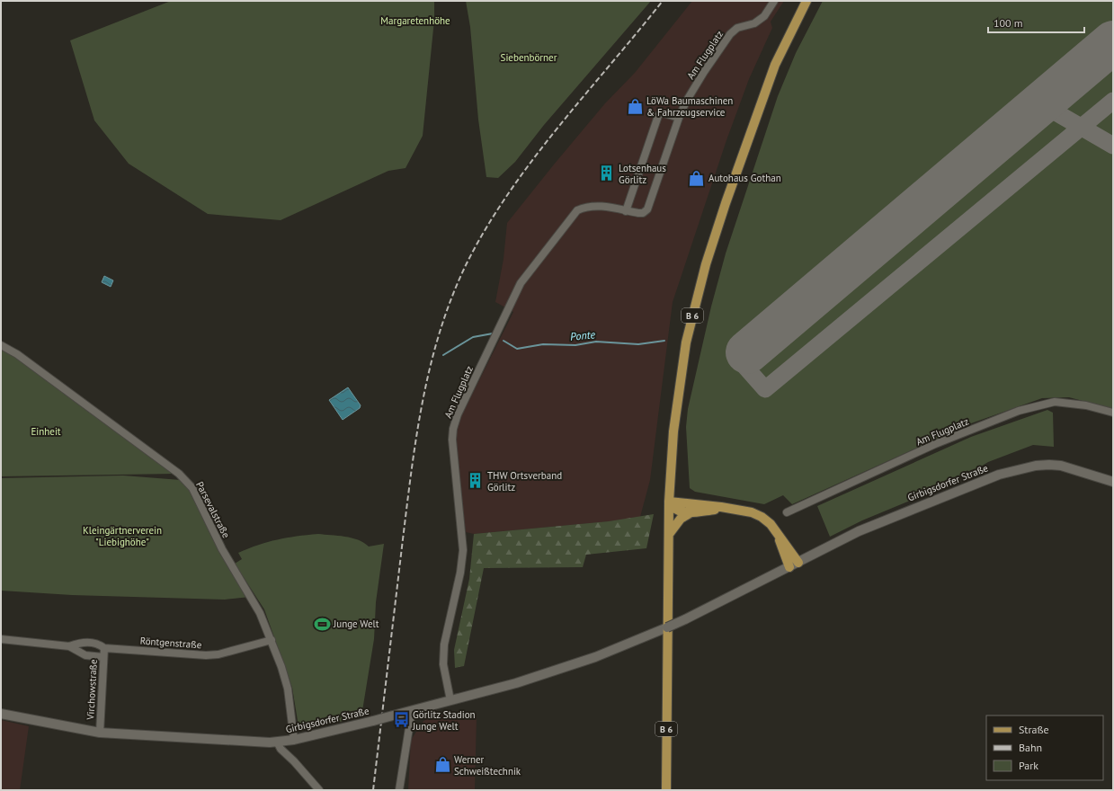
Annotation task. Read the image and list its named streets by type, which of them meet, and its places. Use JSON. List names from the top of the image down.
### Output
{
  "streets": {
    "main road": ["B 6"],
    "street": [
      "Am Flugplatz",
      "Girbigsdorfer Straße",
      "Parsevalstraße",
      "Röntgenstraße",
      "Virchowstraße"
    ]
  },
  "crossings": [
    ["Am Flugplatz", "Girbigsdorfer Straße"],
    ["Girbigsdorfer Straße", "Parsevalstraße"],
    ["Girbigsdorfer Straße", "Virchowstraße"],
    ["Parsevalstraße", "Röntgenstraße"],
    ["Röntgenstraße", "Virchowstraße"]
  ],
  "water": ["Ponte"],
  "parks": [
    "Margaretenhöhe",
    "Siebenbörner",
    "Einheit",
    "Kleingärtnerverein \"Liebighöhe\""
  ],
  "places": {
    "shop": ["LöWa Baumaschinen & Fahrzeugservice", "Autohaus Gothan", "Werner Schweißtechnik"],
    "building": ["Lotsenhaus Görlitz", "THW Ortsverband Görlitz"],
    "sports": ["Junge Welt"],
    "bus stop": ["Görlitz Stadion Junge Welt"]
  },
  "legend": ["Straße", "Bahn", "Park"],
  "scale_bar": "100 m"
}
